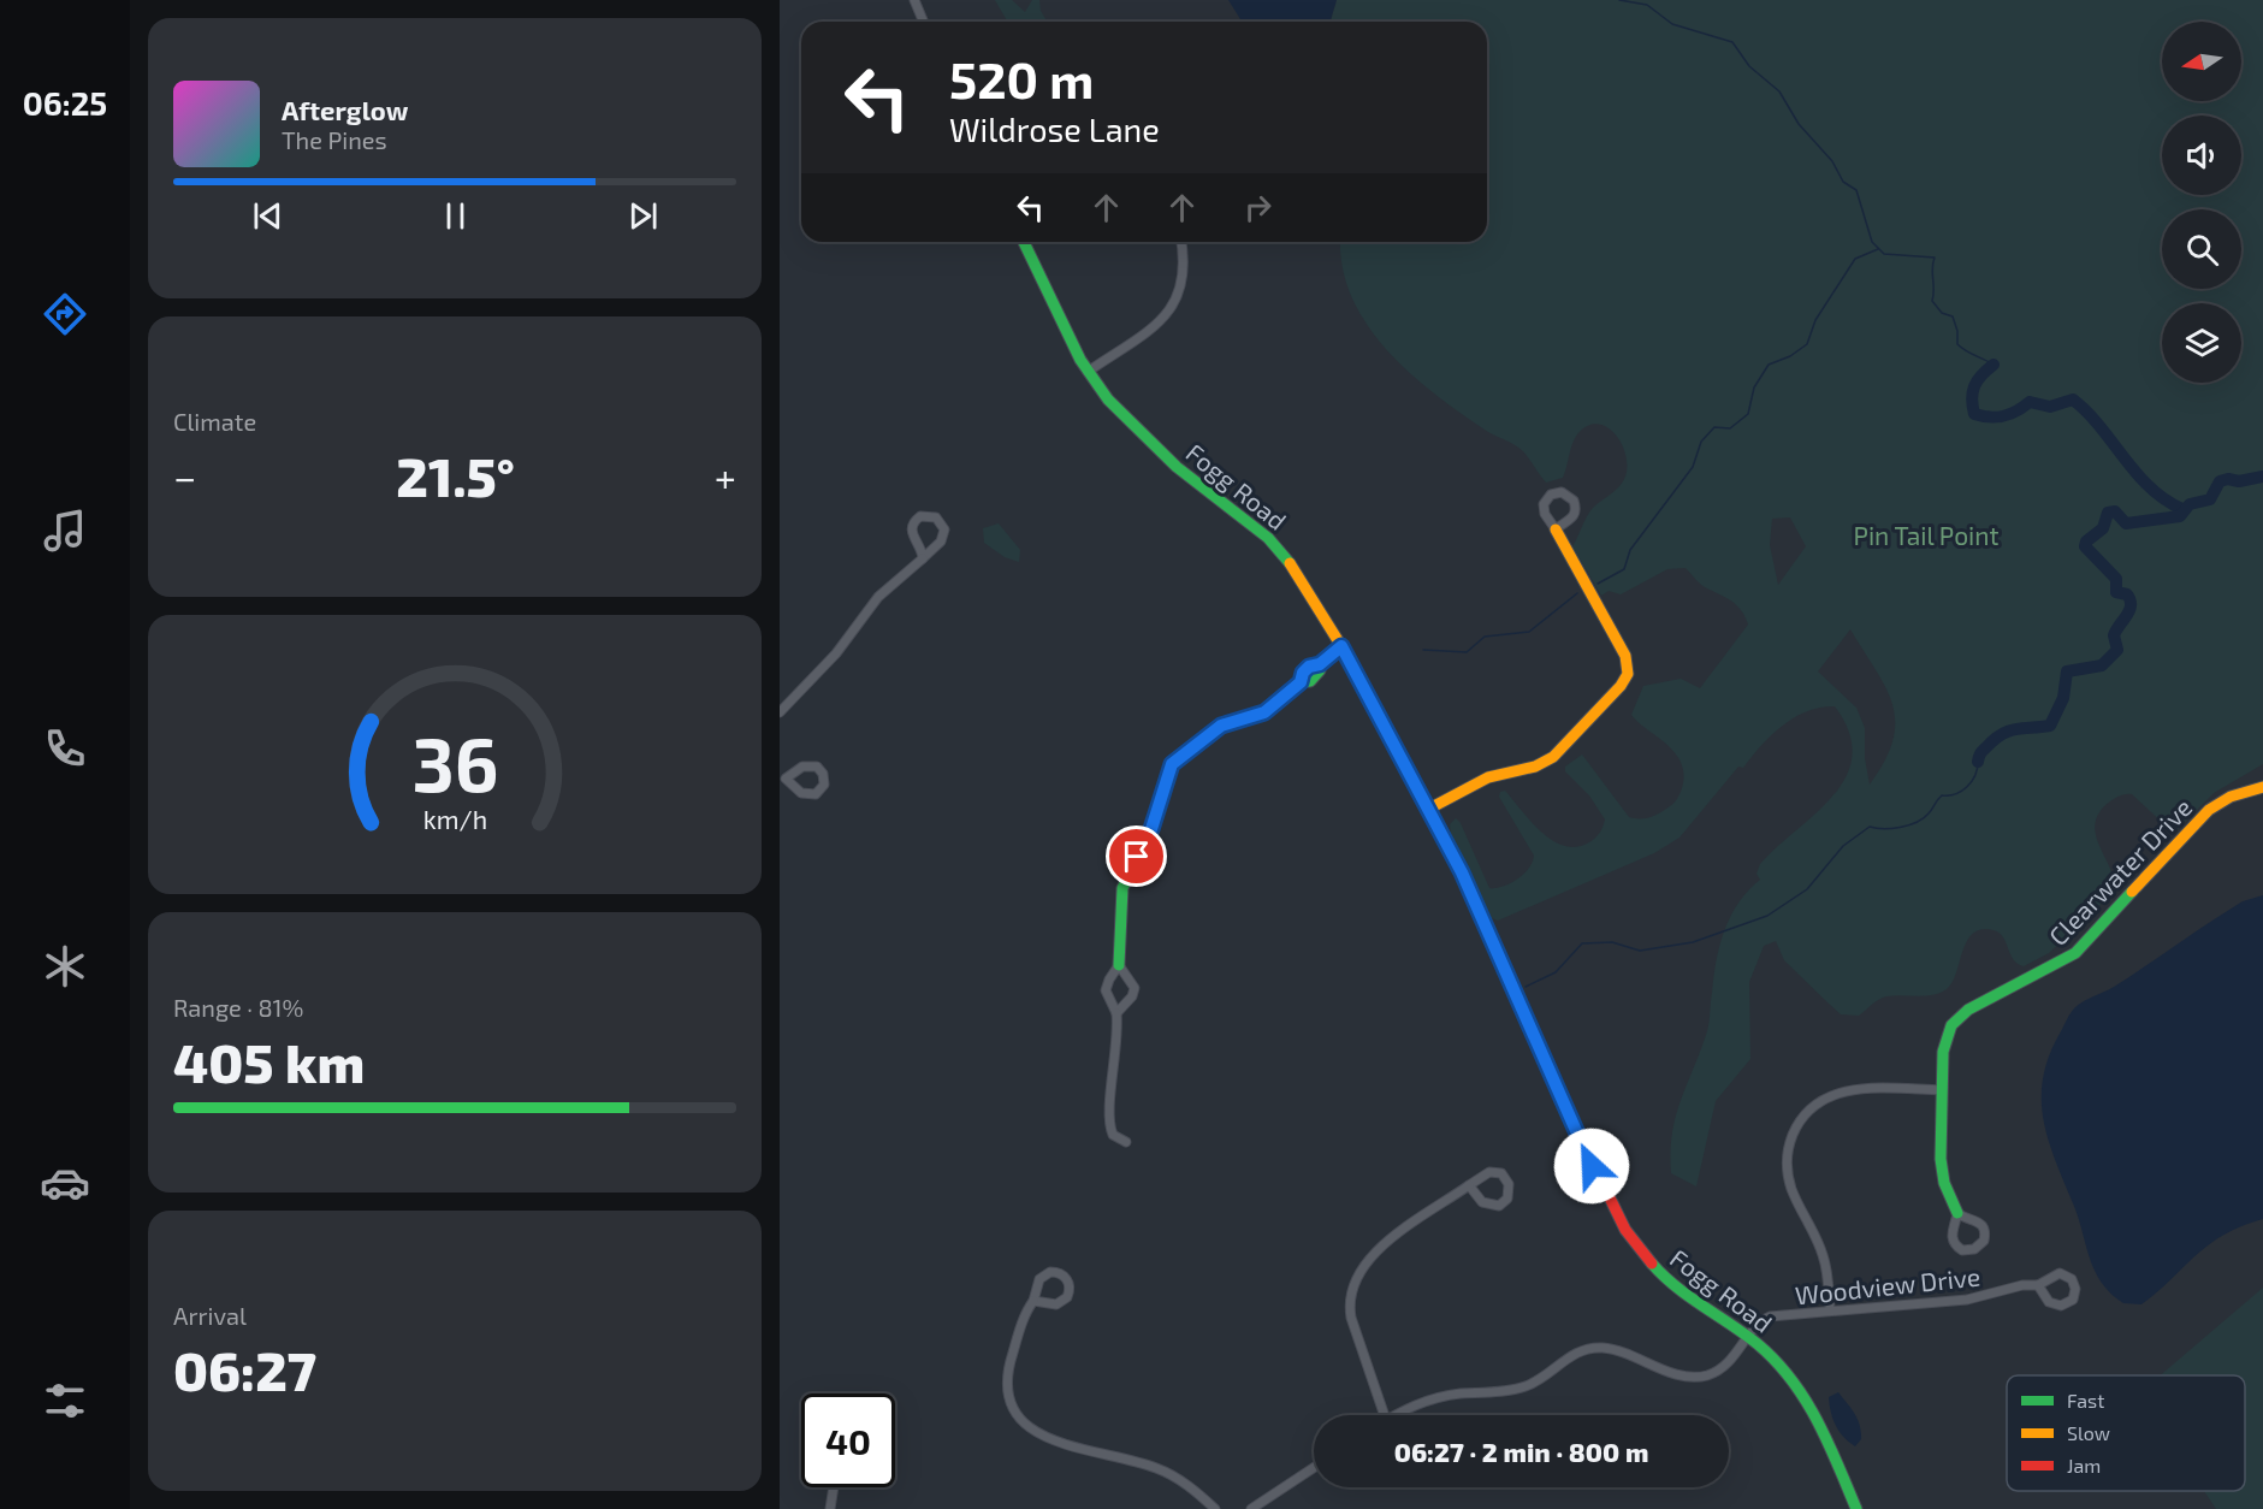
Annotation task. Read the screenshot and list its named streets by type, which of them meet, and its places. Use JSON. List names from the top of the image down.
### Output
{
  "streets": {
    "street": ["Fogg Road", "Clearwater Drive", "Woodview Drive"]
  },
  "crossings": [
    ["Fogg Road", "Woodview Drive"]
  ],
  "parks": ["Pin Tail Point"],
  "legend": ["Fast", "Slow", "Jam"],
  "north": "left",
  "page": {
    "tabs": "06:25",
    "turn": ["520 m", "Wildrose Lane"],
    "song": ["Afterglow", "The Pines"],
    "tile": [
      "Climate",
      ["Range · 81%", "405 km"],
      ["Arrival", "06:27"]
    ],
    "heat": ["−", "21.5°", "+"],
    "limit": "40",
    "trip": "06:27 · 2 min · 800 m",
    "gauge": ["36", "km/h"]
  }
}
